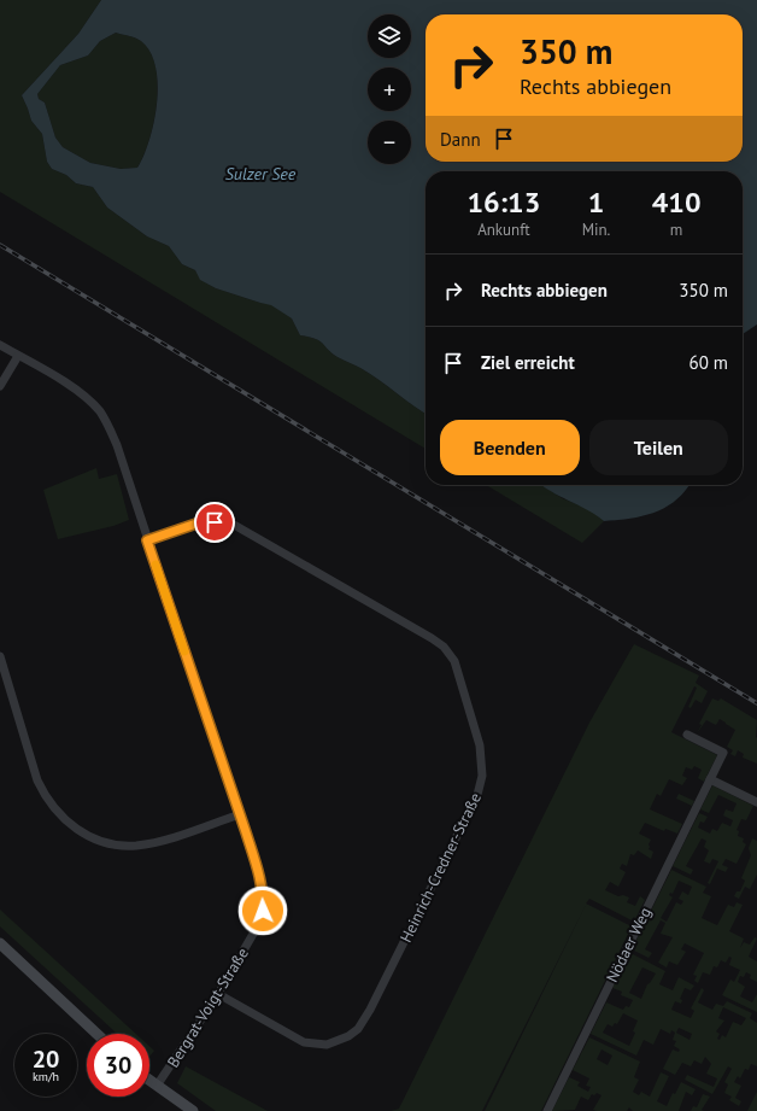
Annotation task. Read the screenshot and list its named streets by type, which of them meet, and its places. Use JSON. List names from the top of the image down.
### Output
{
  "streets": {
    "street": ["Heinrich-Credner-Straße", "Nödaer Weg", "Bergrat-Voigt-Straße"]
  },
  "crossings": [
    ["Heinrich-Credner-Straße", "Bergrat-Voigt-Straße"]
  ],
  "water": ["Sulzer See"],
  "page": {
    "map_buttons": ["+", "−"],
    "turn": ["350 m", "Rechts abbiegen"],
    "then": "Dann",
    "eta": [
      "16:13",
      "Ankunft",
      "1",
      "Min.",
      "410",
      "m"
    ],
    "list": [
      {
        "name": "Rechts abbiegen",
        "value": "350 m"
      },
      {
        "name": "Ziel erreicht",
        "value": "60 m"
      }
    ],
    "buttons": ["Beenden", "Teilen"],
    "speed": "20 km/h",
    "limit": "30"
  }
}
